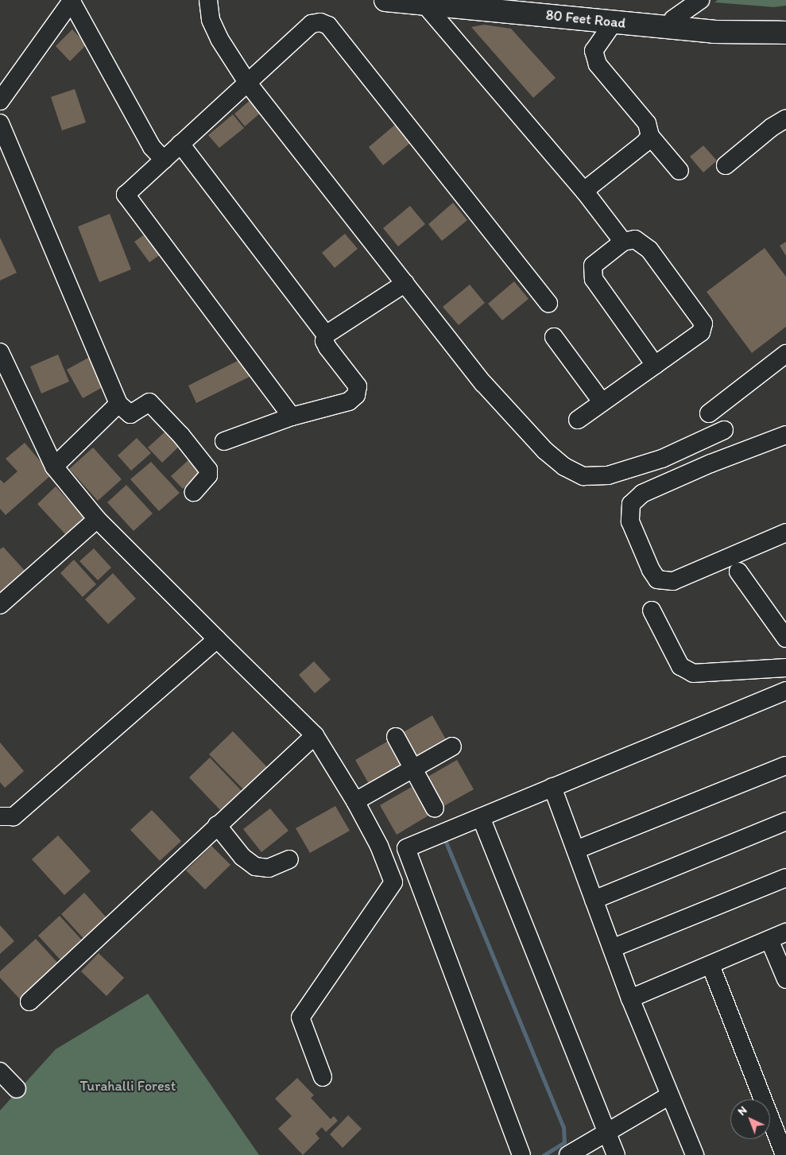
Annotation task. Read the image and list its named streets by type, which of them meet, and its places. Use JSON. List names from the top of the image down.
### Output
{
  "streets": {
    "main road": ["80 Feet Road"]
  },
  "parks": ["Turahalli Forest"],
  "north": "top left"
}
